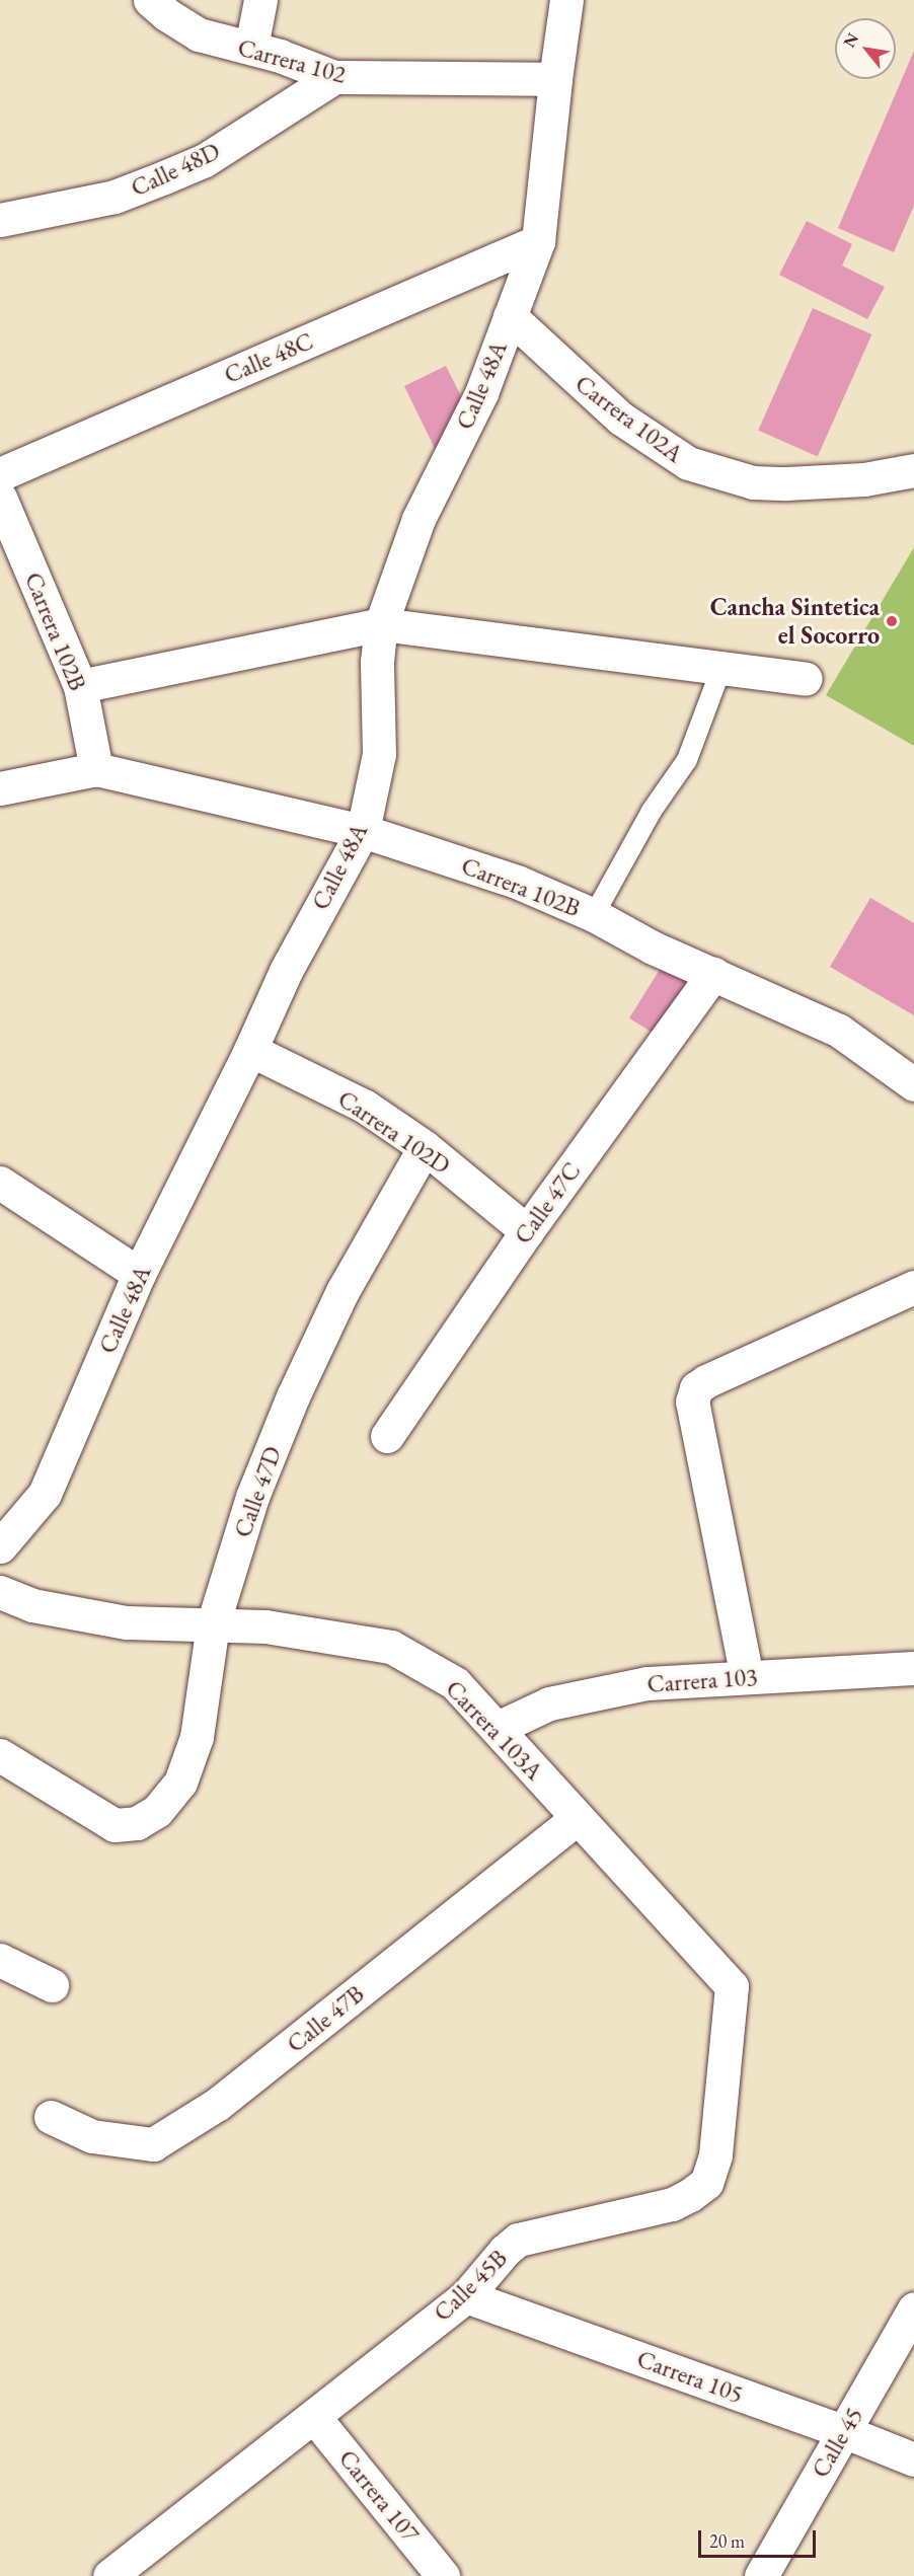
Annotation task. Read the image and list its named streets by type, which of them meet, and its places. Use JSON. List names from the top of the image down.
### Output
{
  "streets": {
    "street": [
      "Carrera 102",
      "Calle 48D",
      "Calle 48C",
      "Calle 48A",
      "Carrera 102A",
      "Carrera 102B",
      "Carrera 102D",
      "Calle 47C",
      "Calle 47D",
      "Carrera 103",
      "Carrera 103A",
      "Calle 47B",
      "Calle 45B",
      "Carrera 105",
      "Calle 45",
      "Carrera 107"
    ]
  },
  "crossings": [
    ["Carrera 102", "Calle 48D"],
    ["Carrera 102", "Calle 48A"],
    ["Calle 48C", "Calle 48A"],
    ["Calle 48A", "Carrera 102A"],
    ["Calle 48A", "Carrera 102B"],
    ["Calle 48A", "Carrera 102D"],
    ["Carrera 102B", "Calle 47C"],
    ["Carrera 102D", "Calle 47C"],
    ["Carrera 102D", "Calle 47D"],
    ["Calle 47D", "Carrera 103A"],
    ["Carrera 103", "Carrera 103A"],
    ["Carrera 103A", "Calle 47B"],
    ["Carrera 103A", "Calle 45B"],
    ["Calle 45B", "Carrera 105"],
    ["Calle 45B", "Carrera 107"],
    ["Carrera 105", "Calle 45"]
  ],
  "places": ["Cancha Sintetica el Socorro"],
  "scale_bar": "20 m",
  "north": "top left"
}
